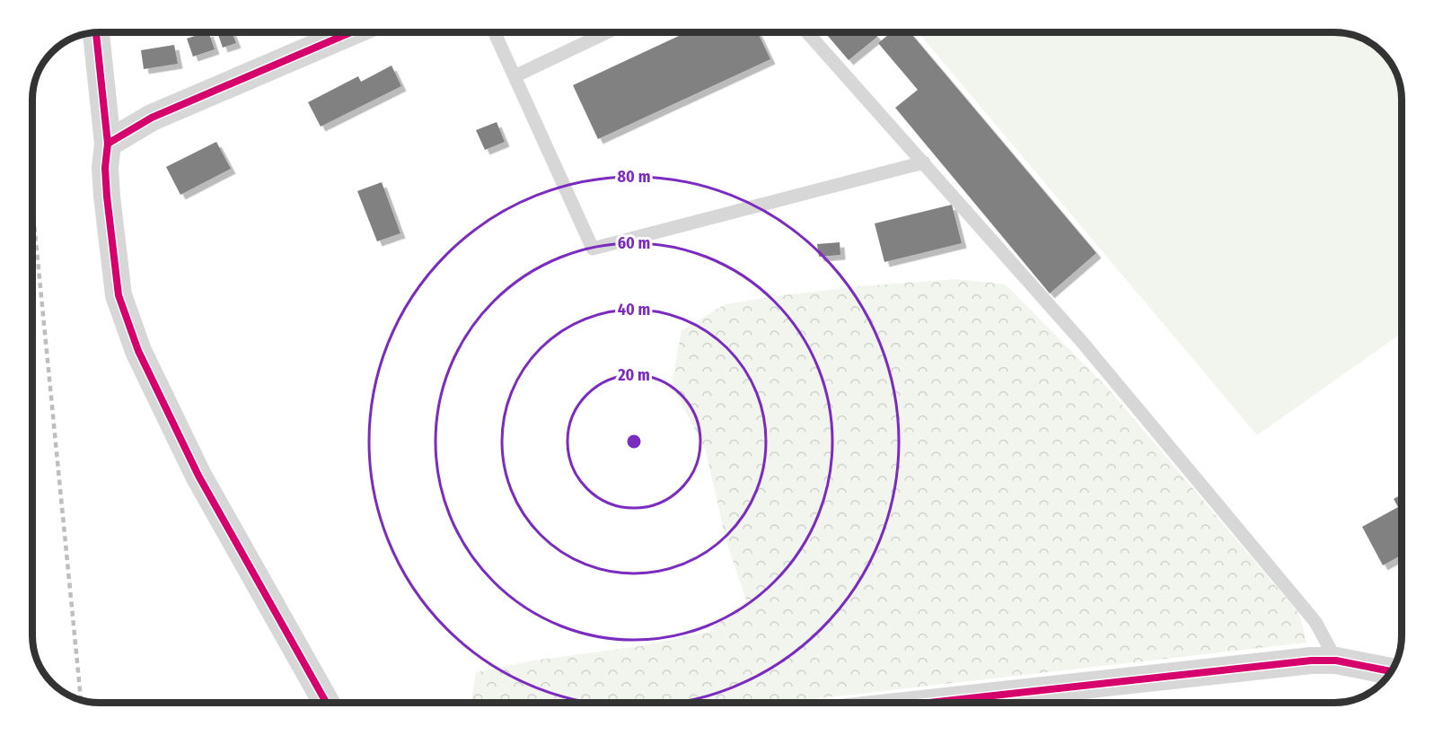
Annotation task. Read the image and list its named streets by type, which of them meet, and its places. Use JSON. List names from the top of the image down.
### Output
{
  "rings": [
    "80 m",
    "60 m",
    "40 m",
    "20 m"
  ]
}
